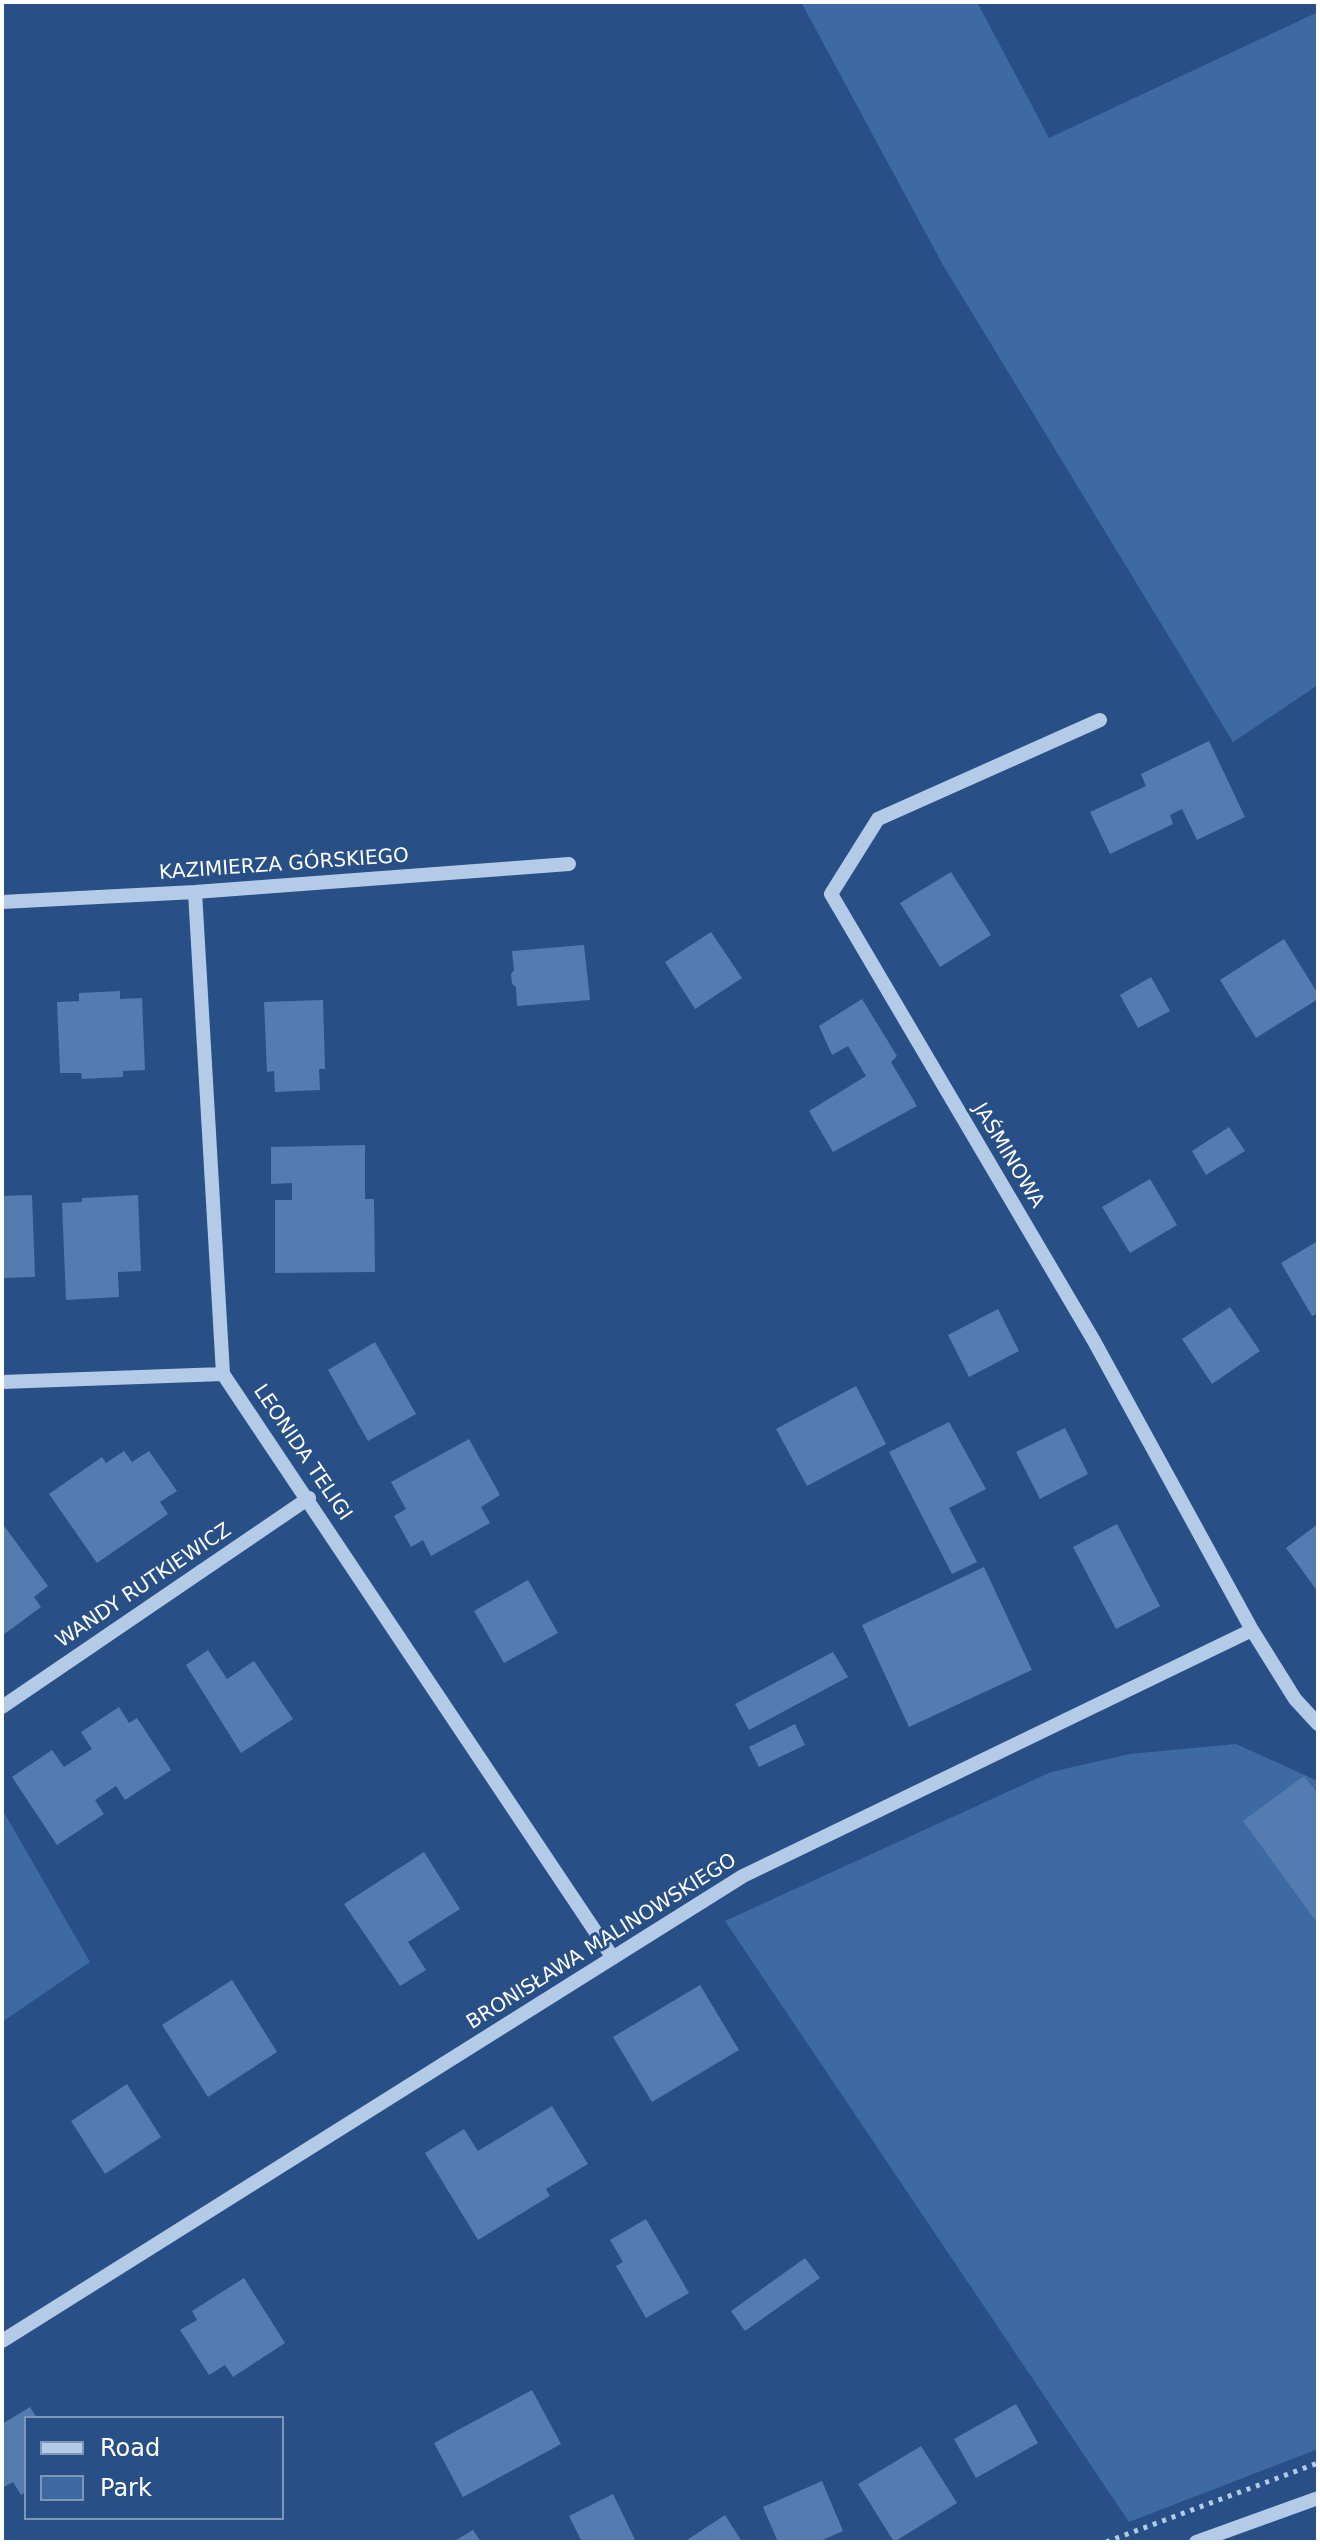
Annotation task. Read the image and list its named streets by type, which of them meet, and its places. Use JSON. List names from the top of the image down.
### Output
{
  "streets": {
    "street": [
      "KAZIMIERZA GÓRSKIEGO",
      "JAŚMINOWA",
      "LEONIDA TELIGI",
      "WANDY RUTKIEWICZ",
      "BRONISŁAWA MALINOWSKIEGO"
    ]
  },
  "crossings": [
    ["JAŚMINOWA", "BRONISŁAWA MALINOWSKIEGO"],
    ["LEONIDA TELIGI", "WANDY RUTKIEWICZ"],
    ["LEONIDA TELIGI", "BRONISŁAWA MALINOWSKIEGO"]
  ],
  "legend": ["Road", "Park"]
}
